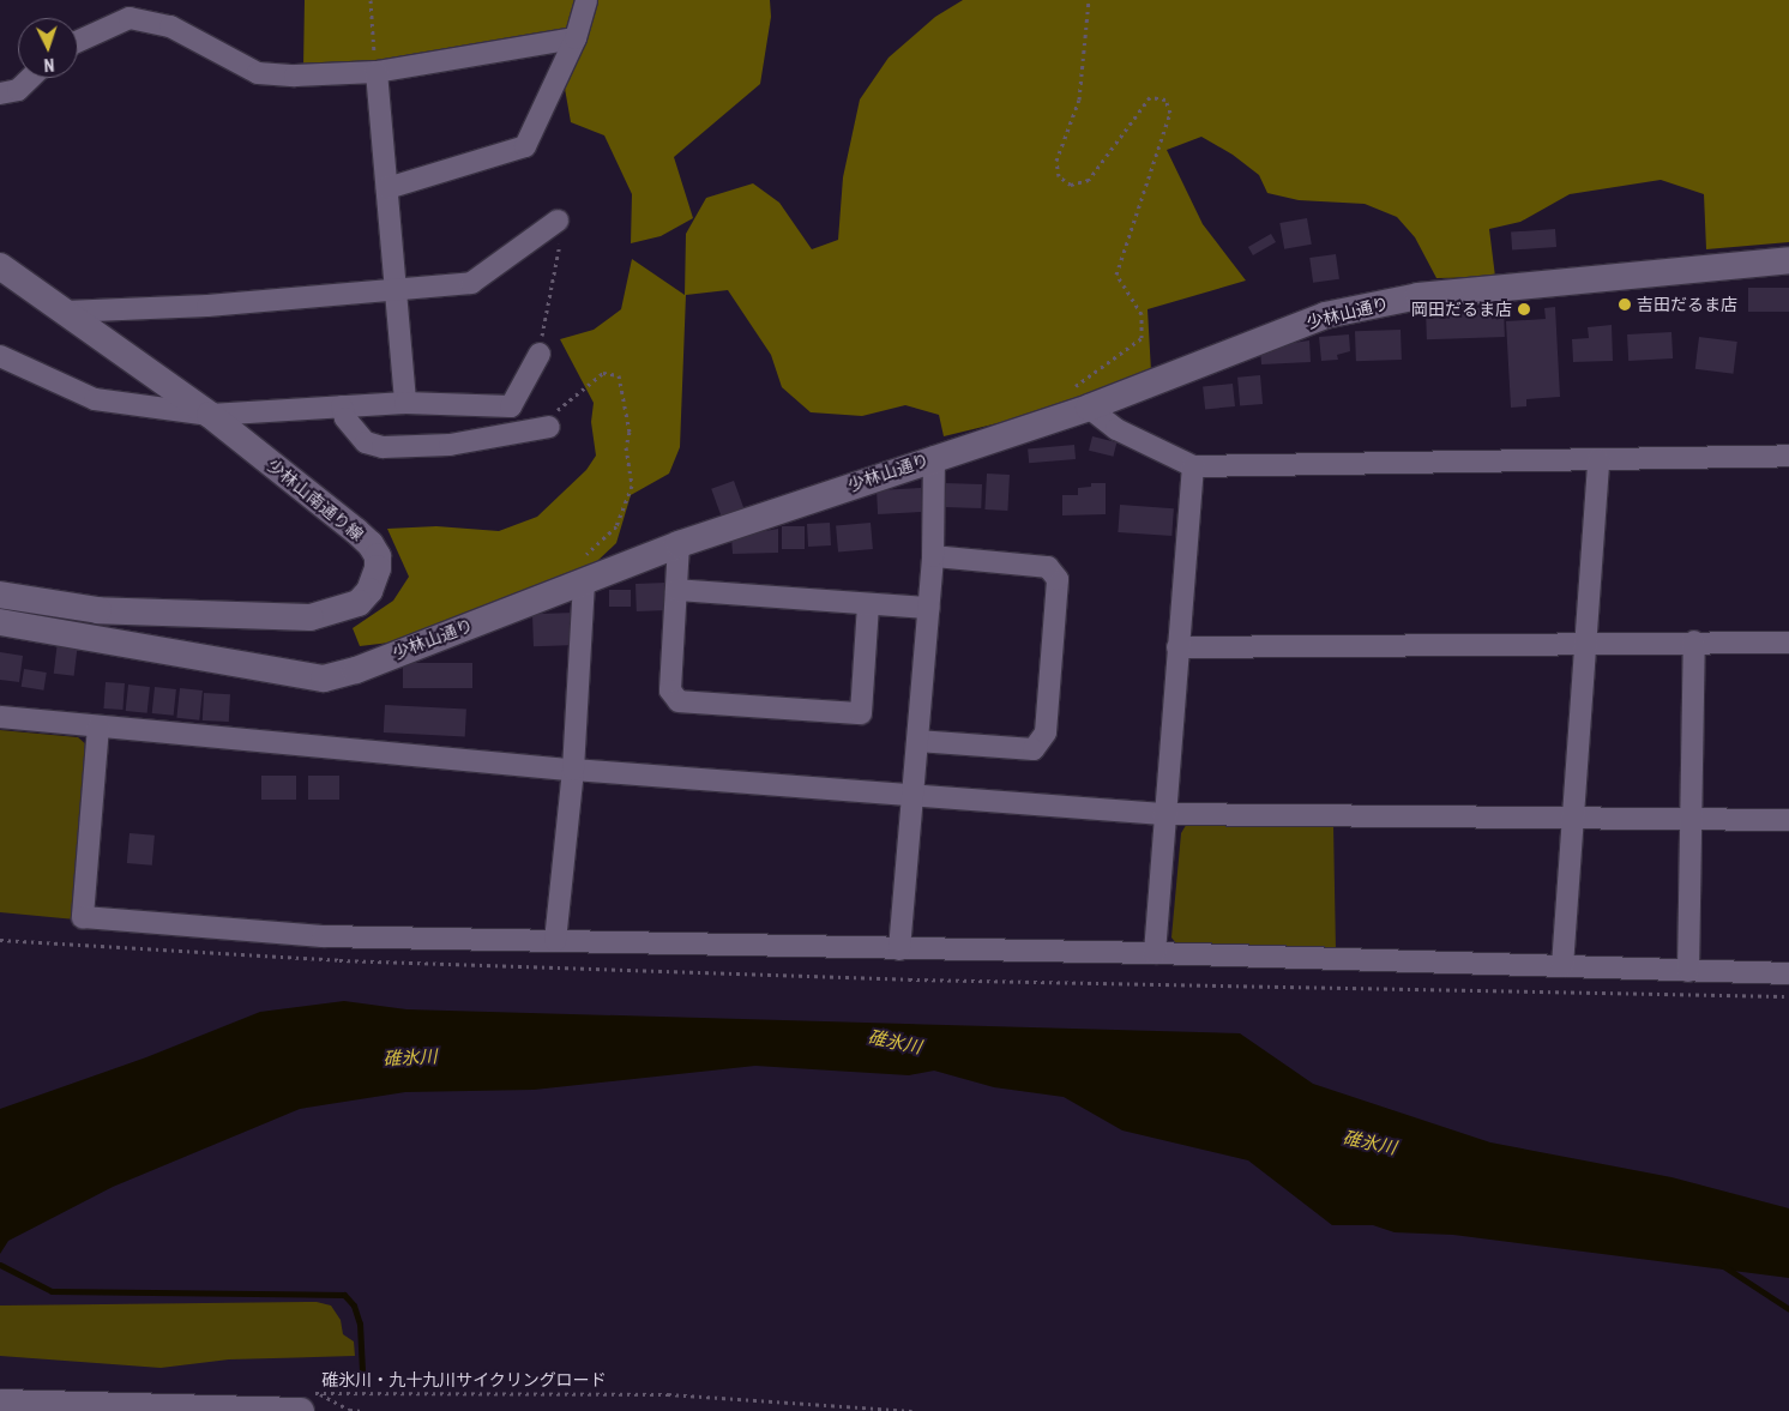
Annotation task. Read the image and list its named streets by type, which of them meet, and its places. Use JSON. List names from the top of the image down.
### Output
{
  "streets": {
    "street": ["少林山通り", "少林山南通り線"],
    "path": ["碓氷川・九十九川サイクリングロード"]
  },
  "water": ["碓氷川"],
  "places": ["吉田だるま店", "岡田だるま店"],
  "north": "bottom"
}
